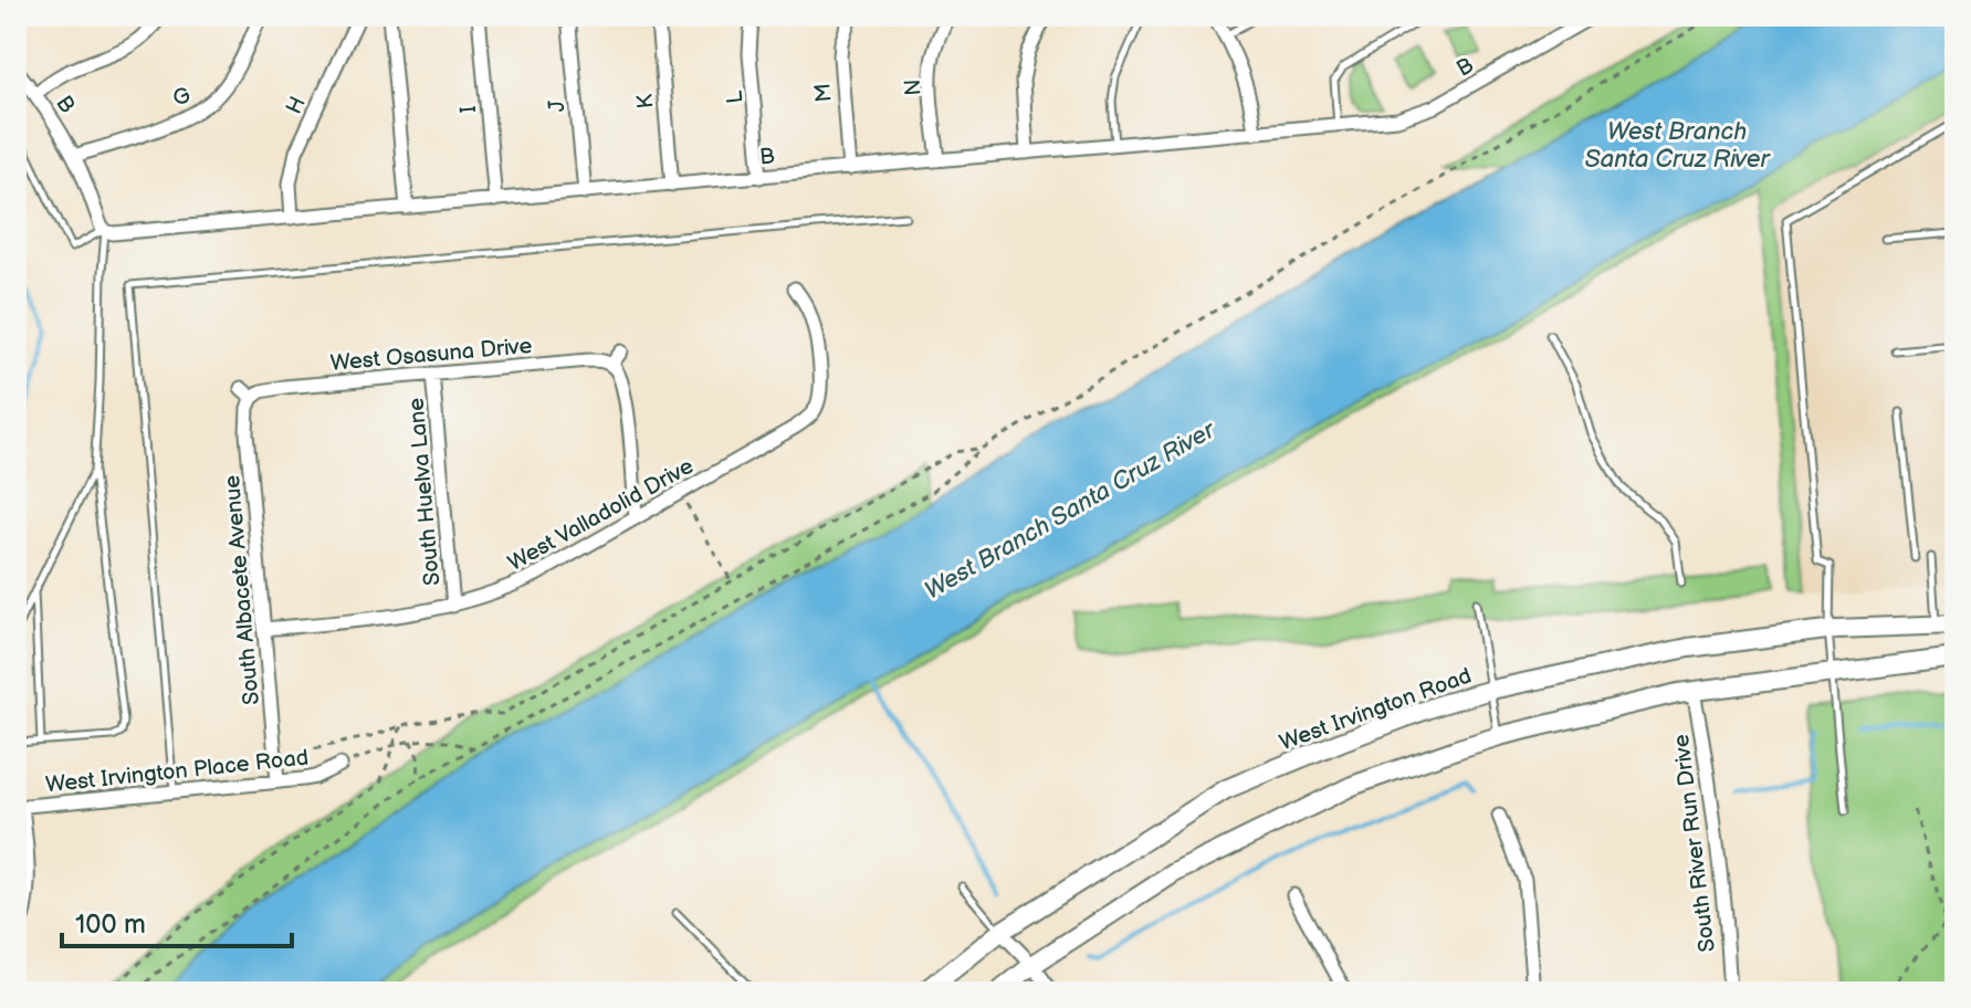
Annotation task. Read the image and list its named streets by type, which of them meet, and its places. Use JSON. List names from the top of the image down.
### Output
{
  "streets": {
    "main road": ["West Irvington Road"],
    "street": [
      "B",
      "N",
      "M",
      "G",
      "L",
      "K",
      "H",
      "J",
      "I",
      "West Osasuna Drive",
      "South Huelva Lane",
      "West Valladolid Drive",
      "South Albacete Avenue",
      "West Irvington Place Road",
      "South River Run Drive"
    ]
  },
  "crossings": [
    ["B", "N"],
    ["B", "M"],
    ["B", "G"],
    ["B", "L"],
    ["B", "K"],
    ["B", "H"],
    ["B", "J"],
    ["B", "I"],
    ["West Osasuna Drive", "South Huelva Lane"],
    ["West Osasuna Drive", "South Albacete Avenue"],
    ["South Huelva Lane", "West Valladolid Drive"],
    ["West Valladolid Drive", "South Albacete Avenue"],
    ["South Albacete Avenue", "West Irvington Place Road"]
  ],
  "water": ["West Branch Santa Cruz River"],
  "scale_bar": "100 m"
}
